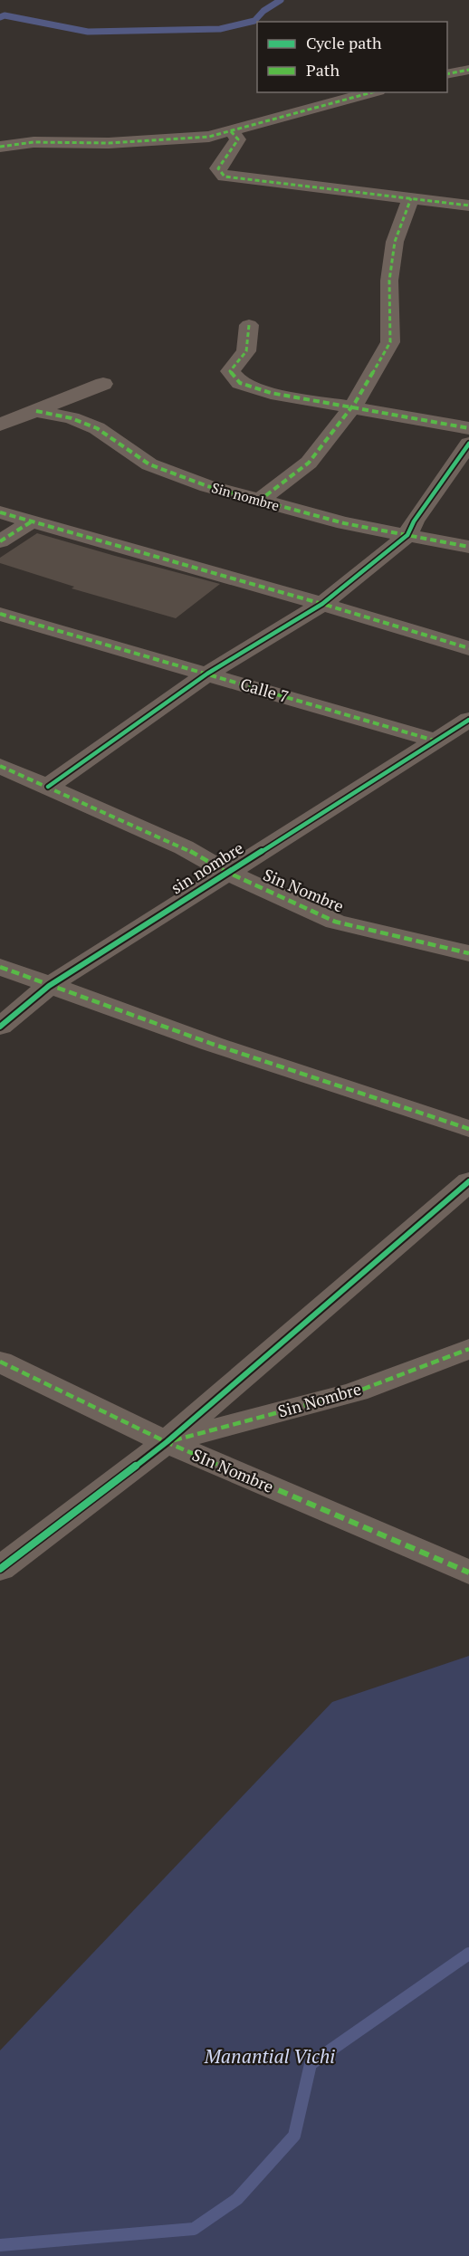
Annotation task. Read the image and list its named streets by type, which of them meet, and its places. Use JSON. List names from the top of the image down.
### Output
{
  "streets": {
    "street": [
      "Sin nombre",
      "Calle 7",
      "sin nombre",
      "Sin Nombre",
      "SIn Nombre"
    ]
  },
  "crossings": [
    ["Calle 7", "sin nombre"],
    ["sin nombre", "Sin Nombre"],
    ["Sin Nombre", "SIn Nombre"]
  ],
  "parks": ["Manantial Vichi"],
  "legend": ["Cycle path", "Path"]
}
